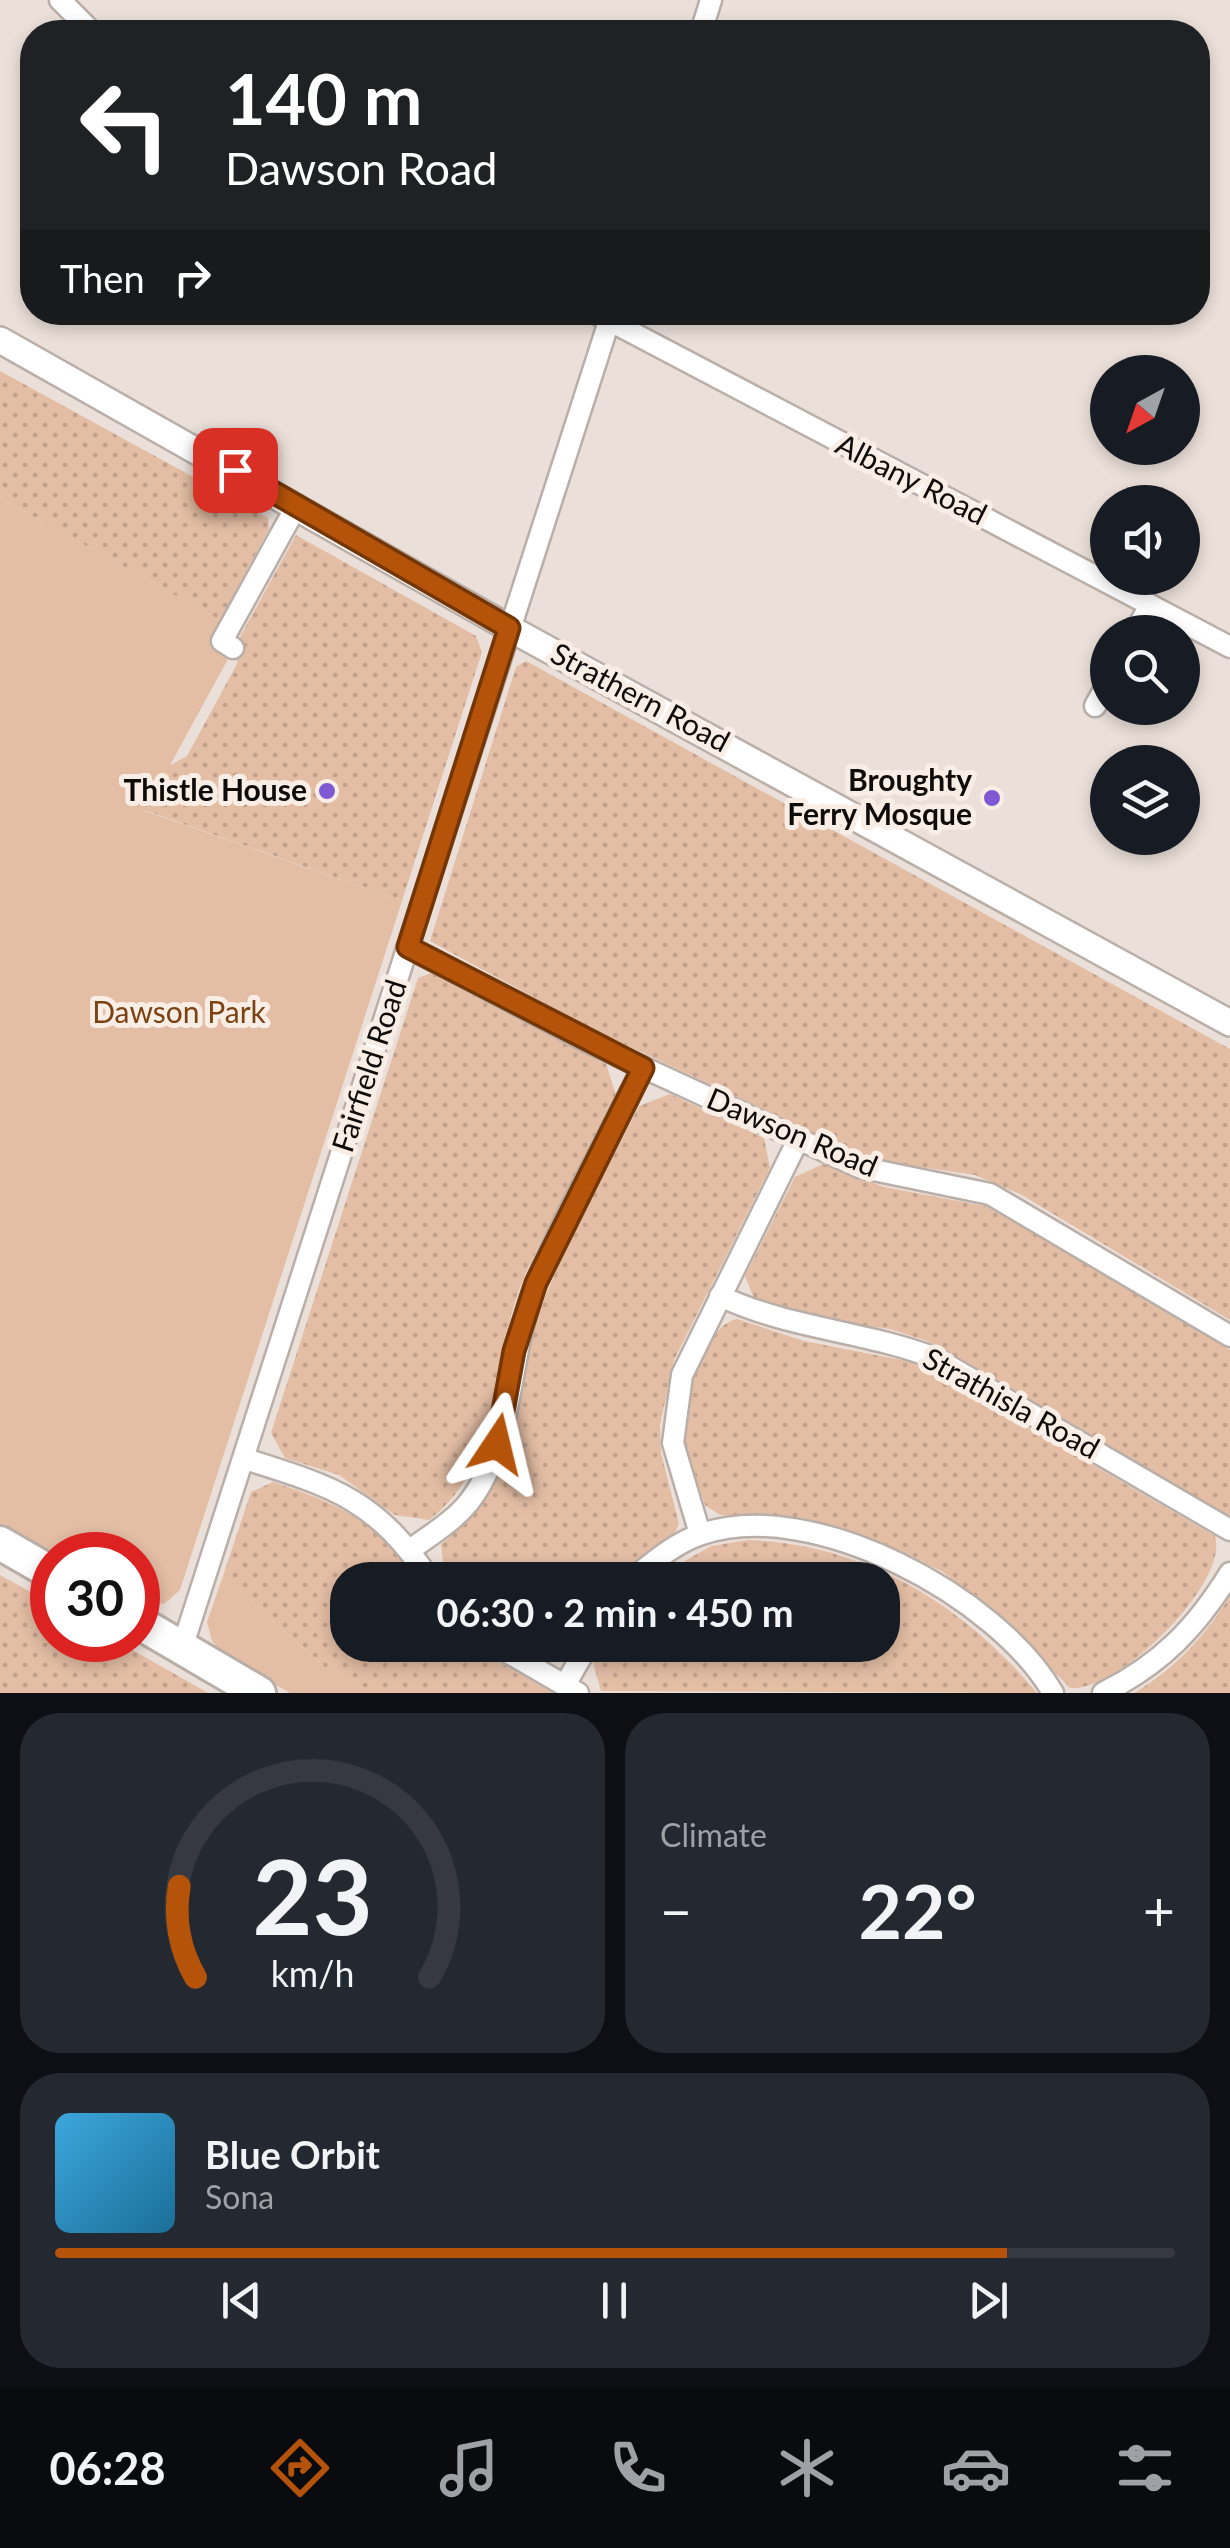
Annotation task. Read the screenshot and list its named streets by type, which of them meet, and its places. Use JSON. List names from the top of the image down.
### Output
{
  "streets": {
    "street": [
      "Albany Road",
      "Strathern Road",
      "Fairfield Road",
      "Dawson Road",
      "Strathisla Road"
    ]
  },
  "crossings": [
    ["Strathern Road", "Fairfield Road"],
    ["Fairfield Road", "Dawson Road"]
  ],
  "parks": ["Dawson Park"],
  "places": ["Thistle House", "Broughty Ferry Mosque"],
  "north": "bottom left",
  "page": {
    "turn": ["140 m", "Dawson Road"],
    "then": "Then",
    "limit": "30",
    "trip": "06:30 · 2 min · 450 m",
    "tile": "Climate",
    "heat": ["−", "22°", "+"],
    "song": ["Blue Orbit", "Sona"],
    "tabs": "06:28",
    "gauge": ["23", "km/h"]
  }
}
